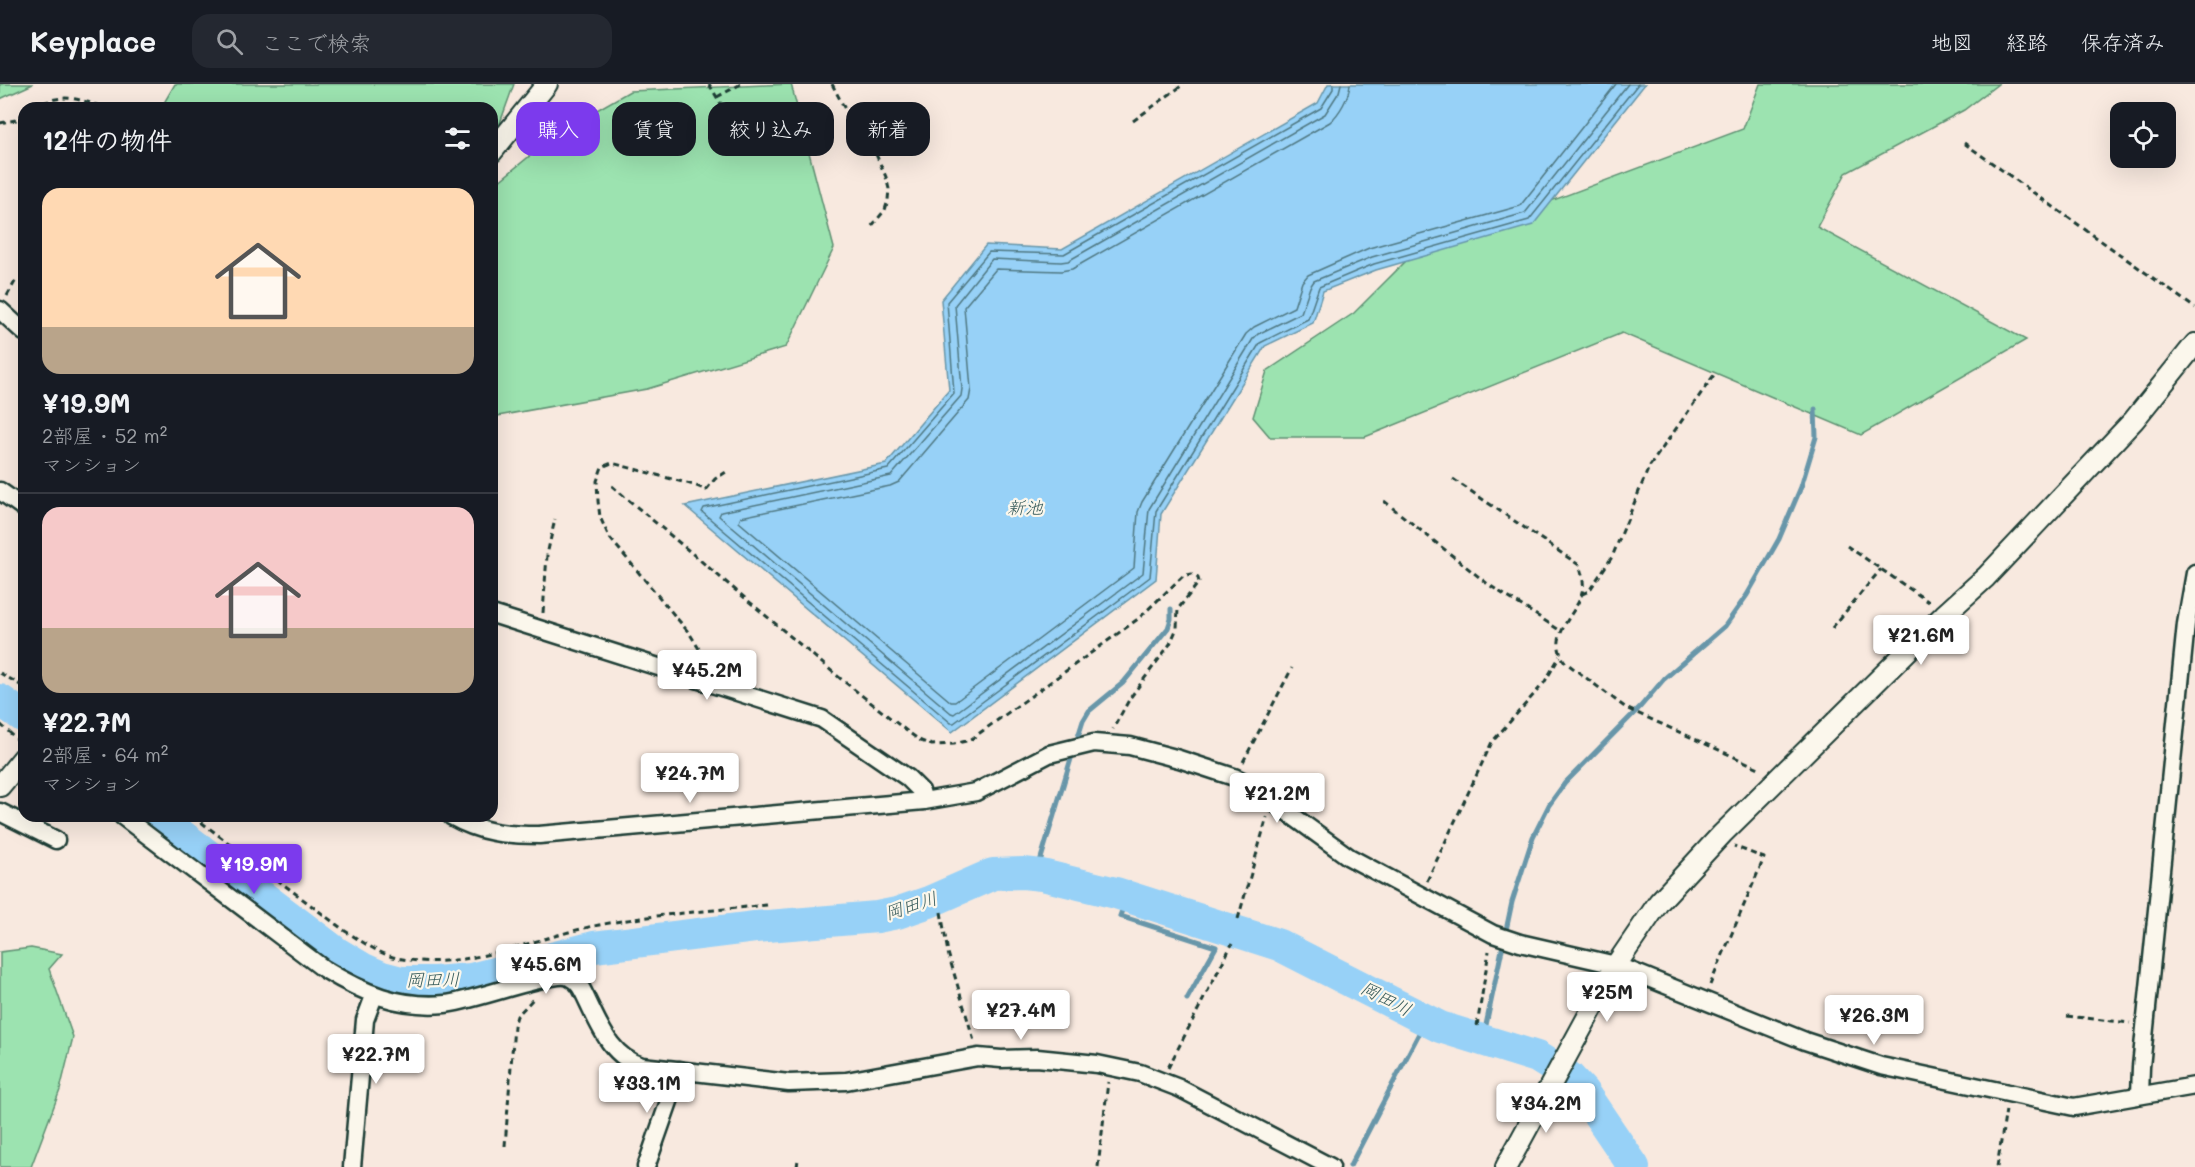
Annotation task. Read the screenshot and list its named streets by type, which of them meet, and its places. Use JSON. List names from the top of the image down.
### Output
{
  "water": ["新池", "岡田川"],
  "page": {
    "header": "Keyplace",
    "search": "ここで検索",
    "nav": ["地図", "経路", "保存済み"],
    "chip": [
      "購入",
      "賃貸",
      "絞り込み",
      "新着"
    ],
    "heading": "12件の物件",
    "list": [
      {
        "name": "¥19.9M",
        "note": "2部屋 · 52 m² · マンション"
      },
      {
        "name": "¥22.7M",
        "note": "2部屋 · 64 m² · マンション"
      }
    ],
    "price": [
      "¥21.6M",
      "¥45.2M",
      "¥24.7M",
      "¥21.2M",
      "¥19.9M",
      "¥45.6M",
      "¥25M",
      "¥27.4M",
      "¥26.3M",
      "¥22.7M",
      "¥33.1M",
      "¥34.2M"
    ]
  }
}
